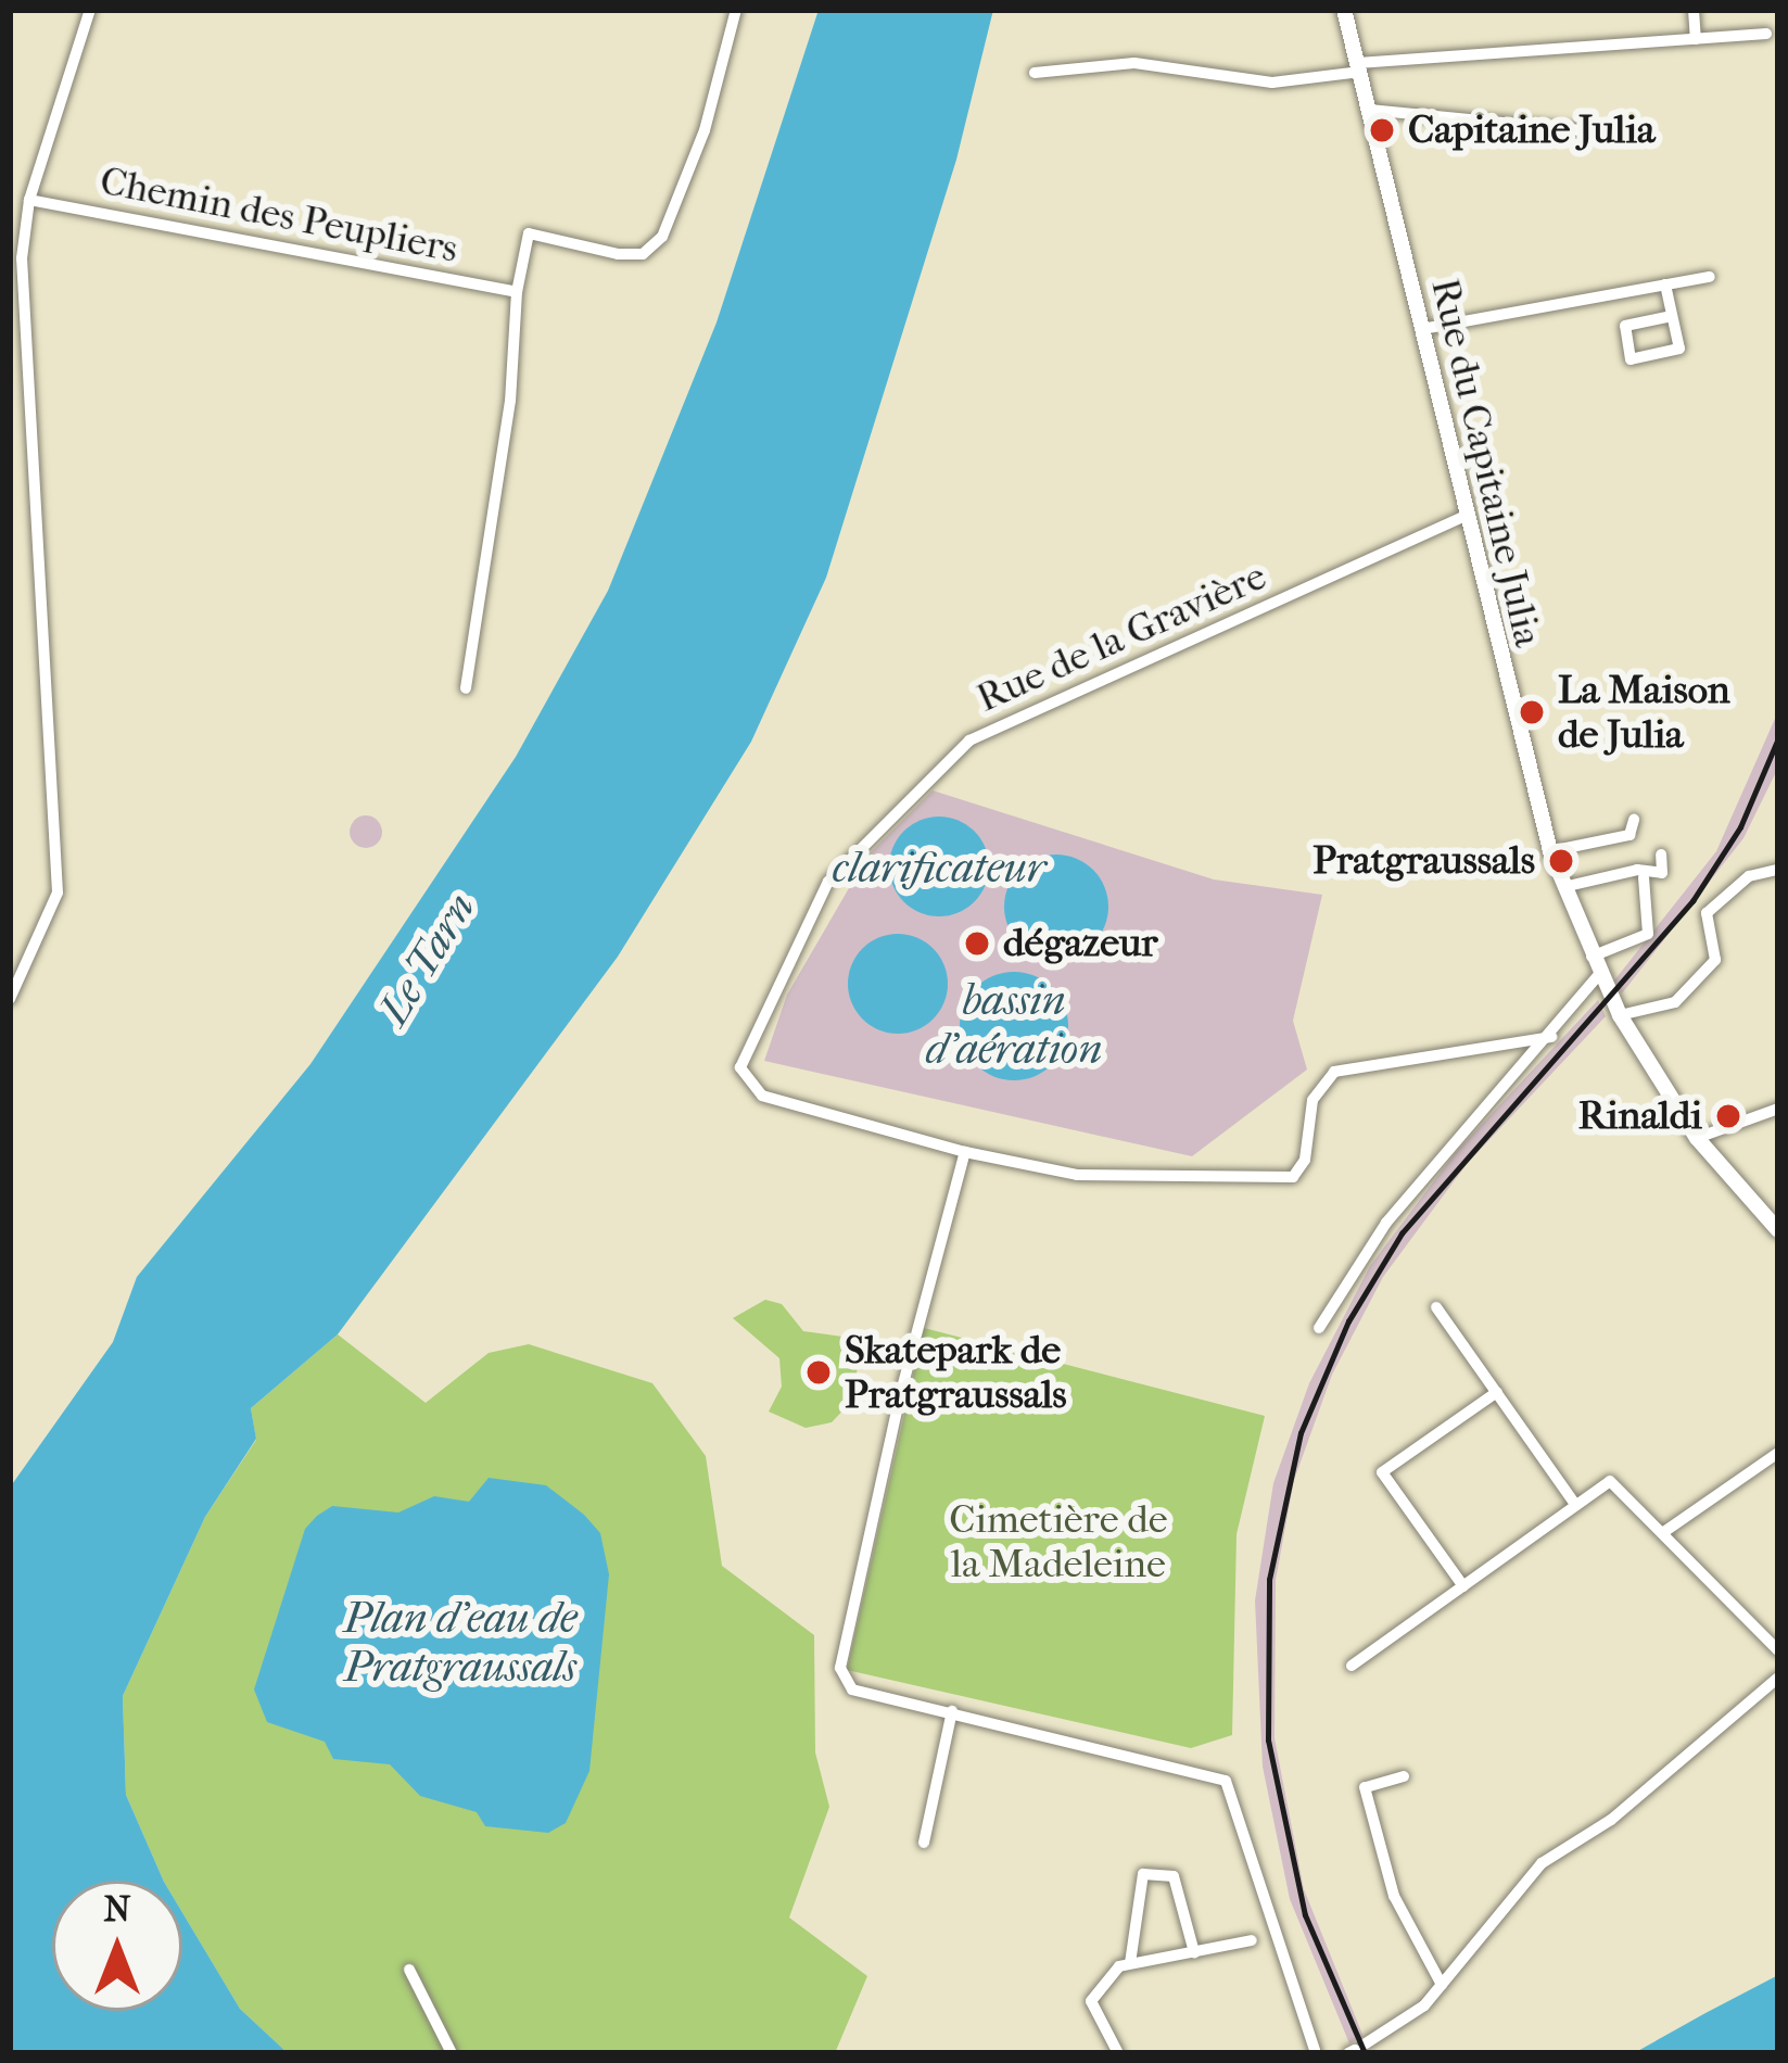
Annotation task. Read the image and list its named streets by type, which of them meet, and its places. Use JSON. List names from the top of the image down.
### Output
{
  "streets": {
    "street": ["Chemin des Peupliers", "Rue du Capitaine Julia", "Rue de la Gravière"]
  },
  "crossings": [
    ["Rue du Capitaine Julia", "Rue de la Gravière"]
  ],
  "water": [
    "clarificateur",
    "Le Tarn",
    "bassin d'aération",
    "Plan d'eau de Pratgraussals"
  ],
  "parks": ["Cimetière de la Madeleine"],
  "places": [
    "Capitaine Julia",
    "La Maison de Julia",
    "Pratgraussals",
    "dégazeur",
    "Rinaldi",
    "Skatepark de Pratgraussals"
  ],
  "north": "top"
}
